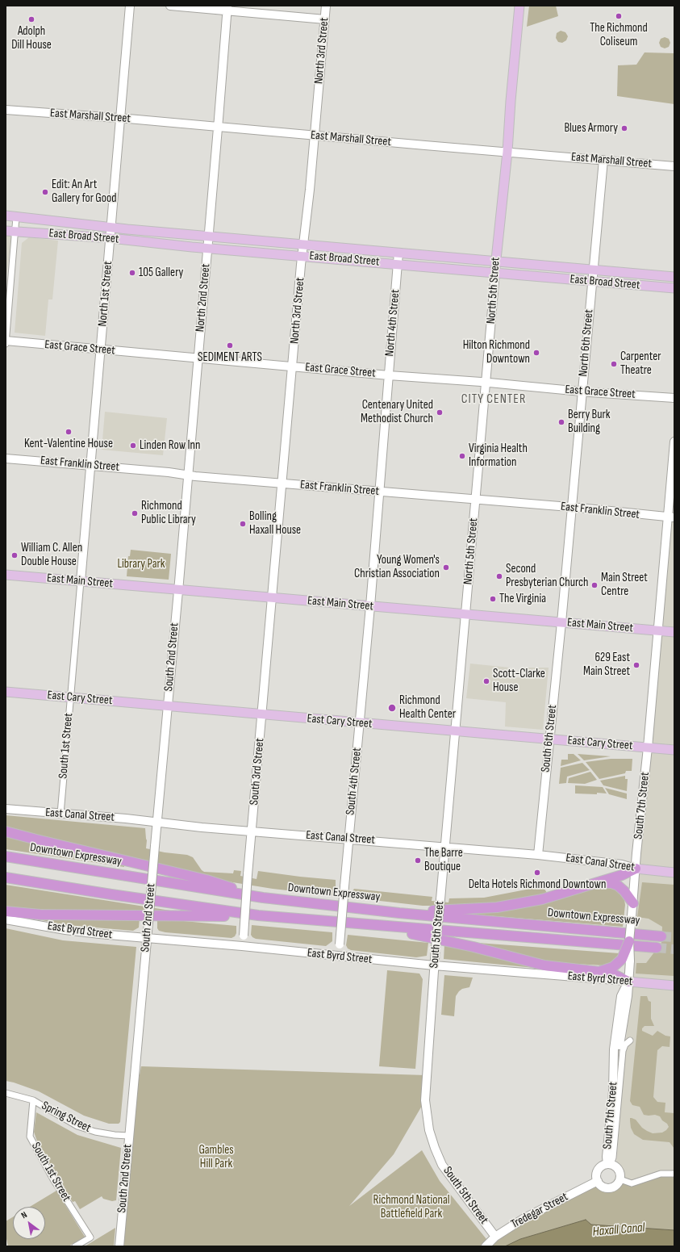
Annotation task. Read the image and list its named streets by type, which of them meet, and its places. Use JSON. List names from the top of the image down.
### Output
{
  "streets": {
    "highway": ["Downtown Expressway"],
    "main road": [
      "East Broad Street",
      "North 5th Street",
      "East Main Street",
      "East Cary Street",
      "East Canal Street",
      "East Byrd Street"
    ],
    "street": [
      "North 3rd Street",
      "East Marshall Street",
      "North 1st Street",
      "North 2nd Street",
      "North 4th Street",
      "North 6th Street",
      "East Grace Street",
      "East Franklin Street",
      "South 2nd Street",
      "South 6th Street",
      "South 1st Street",
      "South 3rd Street",
      "South 4th Street",
      "South 7th Street",
      "South 5th Street",
      "Spring Street",
      "Tredegar Street"
    ]
  },
  "crossings": [
    ["North 3rd Street", "East Marshall Street"],
    ["North 3rd Street", "East Broad Street"],
    ["North 3rd Street", "East Grace Street"],
    ["North 3rd Street", "East Franklin Street"],
    ["North 3rd Street", "East Main Street"],
    ["North 3rd Street", "South 3rd Street"],
    ["East Marshall Street", "North 5th Street"],
    ["East Marshall Street", "North 1st Street"],
    ["East Marshall Street", "North 2nd Street"],
    ["East Marshall Street", "North 6th Street"],
    ["East Broad Street", "North 5th Street"],
    ["East Broad Street", "North 1st Street"],
    ["East Broad Street", "North 2nd Street"],
    ["East Broad Street", "North 4th Street"],
    ["East Broad Street", "North 6th Street"],
    ["North 5th Street", "East Grace Street"],
    ["North 5th Street", "East Franklin Street"],
    ["North 5th Street", "East Main Street"],
    ["North 5th Street", "South 5th Street"],
    ["North 1st Street", "East Grace Street"],
    ["North 1st Street", "East Franklin Street"],
    ["North 1st Street", "East Main Street"],
    ["North 1st Street", "South 1st Street"],
    ["North 2nd Street", "East Grace Street"],
    ["North 2nd Street", "East Franklin Street"],
    ["North 2nd Street", "East Main Street"],
    ["North 2nd Street", "South 2nd Street"],
    ["North 4th Street", "East Grace Street"],
    ["North 4th Street", "East Franklin Street"],
    ["North 4th Street", "East Main Street"],
    ["North 4th Street", "South 4th Street"],
    ["North 6th Street", "East Grace Street"],
    ["North 6th Street", "East Franklin Street"],
    ["North 6th Street", "East Main Street"],
    ["North 6th Street", "South 6th Street"],
    ["East Franklin Street", "South 7th Street"],
    ["East Main Street", "South 2nd Street"],
    ["East Main Street", "South 6th Street"],
    ["East Main Street", "South 1st Street"],
    ["East Main Street", "South 3rd Street"],
    ["East Main Street", "South 4th Street"],
    ["East Main Street", "South 7th Street"],
    ["East Main Street", "South 5th Street"],
    ["South 2nd Street", "East Cary Street"],
    ["South 2nd Street", "East Canal Street"],
    ["South 2nd Street", "East Byrd Street"],
    ["South 2nd Street", "Spring Street"],
    ["East Cary Street", "South 6th Street"],
    ["East Cary Street", "South 1st Street"],
    ["East Cary Street", "South 3rd Street"],
    ["East Cary Street", "South 4th Street"],
    ["East Cary Street", "South 7th Street"],
    ["East Cary Street", "South 5th Street"],
    ["South 6th Street", "East Canal Street"],
    ["South 1st Street", "East Canal Street"],
    ["South 1st Street", "Spring Street"],
    ["South 3rd Street", "East Canal Street"],
    ["South 3rd Street", "East Byrd Street"],
    ["South 4th Street", "East Canal Street"],
    ["South 4th Street", "East Byrd Street"],
    ["South 7th Street", "East Canal Street"],
    ["South 7th Street", "East Byrd Street"],
    ["South 7th Street", "Tredegar Street"],
    ["East Canal Street", "South 5th Street"],
    ["East Byrd Street", "South 5th Street"],
    ["South 5th Street", "Tredegar Street"]
  ],
  "districts": ["CITY CENTER"],
  "water": ["Haxall Canal"],
  "parks": ["Library Park", "Gambles Hill Park", "Richmond National Battlefield Park"],
  "places": [
    "The Richmond Coliseum",
    "Adolph Dill House",
    "Blues Armory",
    "Edit: An Art Gallery for Good",
    "105 Gallery",
    "SEDIMENT ARTS",
    "Hilton Richmond Downtown",
    "Carpenter Theatre",
    "Centenary United Methodist Church",
    "Berry Burk Building",
    "Kent-Valentine House",
    "Linden Row Inn",
    "Virginia Health Information",
    "Richmond Public Library",
    "Bolling Haxall House",
    "William C. Allen Double House",
    "Young Women's Christian Association",
    "Second Presbyterian Church",
    "Main Street Centre",
    "The Virginia",
    "629 East Main Street",
    "Scott-Clarke House",
    "Richmond Health Center",
    "The Barre Boutique",
    "Delta Hotels Richmond Downtown"
  ],
  "north": "top left"
}
